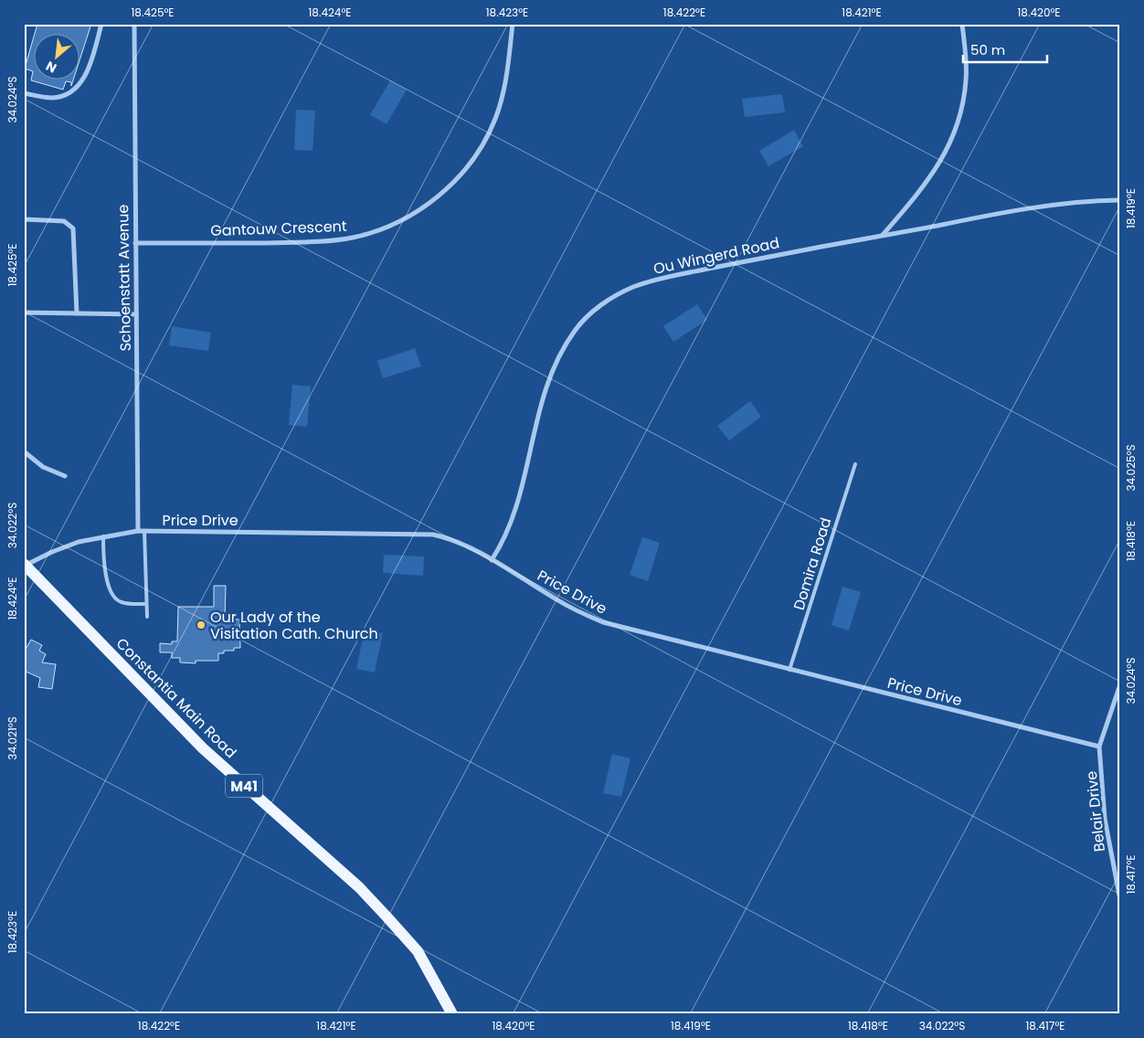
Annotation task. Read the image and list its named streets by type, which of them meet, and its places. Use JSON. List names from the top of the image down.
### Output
{
  "streets": {
    "main road": ["Constantia Main Road", "M41"],
    "street": [
      "Gantouw Crescent",
      "Ou Wingerd Road",
      "Schoenstatt Avenue",
      "Price Drive",
      "Belair Drive"
    ],
    "lane": ["Domira Road"]
  },
  "crossings": [
    ["Gantouw Crescent", "Schoenstatt Avenue"],
    ["Ou Wingerd Road", "Price Drive"],
    ["Schoenstatt Avenue", "Price Drive"],
    ["Price Drive", "Domira Road"],
    ["Price Drive", "Constantia Main Road"],
    ["Price Drive", "Belair Drive"]
  ],
  "places": ["Our Lady of the Visitation Cath. Church"],
  "scale_bar": "50 m",
  "north": "bottom left",
  "coordinates": [
    "18.425°E",
    "18.424°E",
    "18.423°E",
    "18.422°E",
    "18.421°E",
    "18.420°E",
    "34.024°S",
    "18.419°E",
    "34.025°S",
    "34.022°S",
    "18.418°E",
    "34.021°S",
    "18.417°E"
  ]
}
